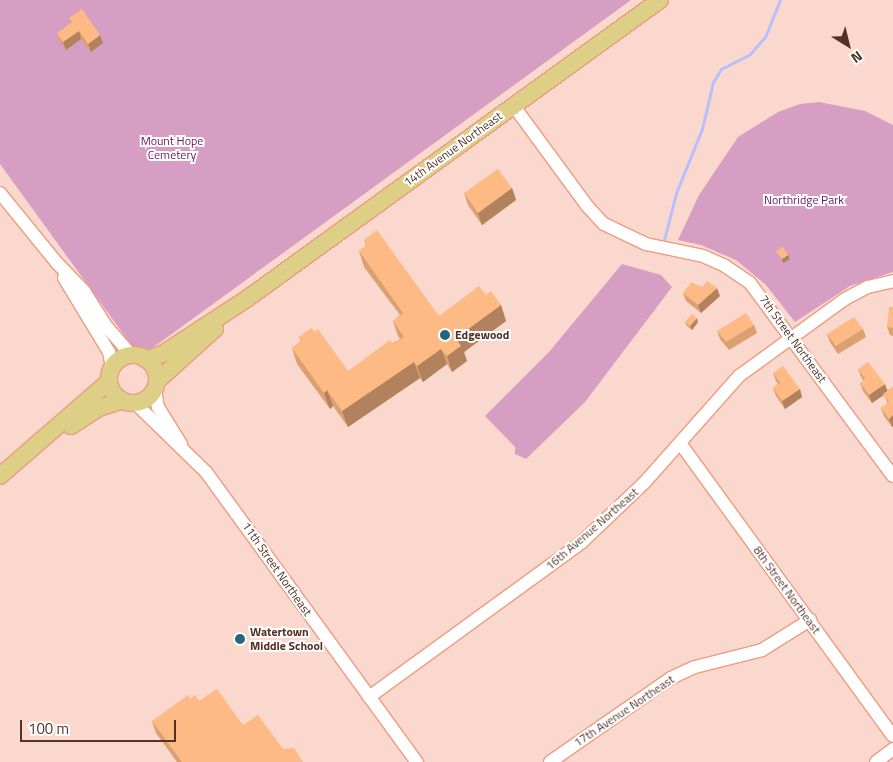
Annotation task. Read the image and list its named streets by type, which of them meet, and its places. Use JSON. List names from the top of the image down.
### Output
{
  "streets": {
    "main road": ["14th Avenue Northeast"],
    "street": [
      "7th Street Northeast",
      "16th Avenue Northeast",
      "11th Street Northeast",
      "8th Street Northeast",
      "17th Avenue Northeast"
    ]
  },
  "crossings": [
    ["14th Avenue Northeast", "7th Street Northeast"],
    ["14th Avenue Northeast", "11th Street Northeast"],
    ["7th Street Northeast", "16th Avenue Northeast"],
    ["16th Avenue Northeast", "11th Street Northeast"],
    ["16th Avenue Northeast", "8th Street Northeast"],
    ["8th Street Northeast", "17th Avenue Northeast"]
  ],
  "parks": ["Mount Hope Cemetery", "Northridge Park"],
  "places": ["Edgewood", "Watertown Middle School"],
  "scale_bar": "100 m",
  "north": "bottom right"
}
